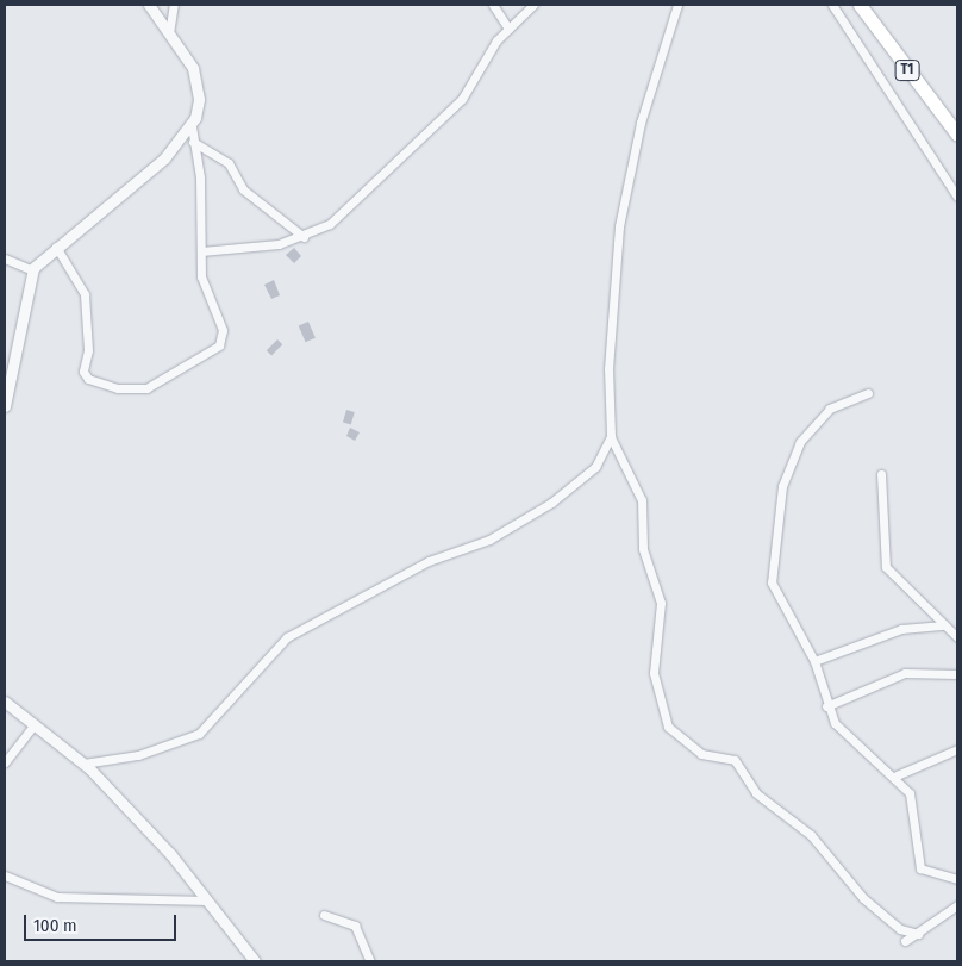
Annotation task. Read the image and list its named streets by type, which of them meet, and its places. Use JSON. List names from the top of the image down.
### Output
{
  "streets": {
    "highway": ["T1"]
  },
  "scale_bar": "100 m"
}
